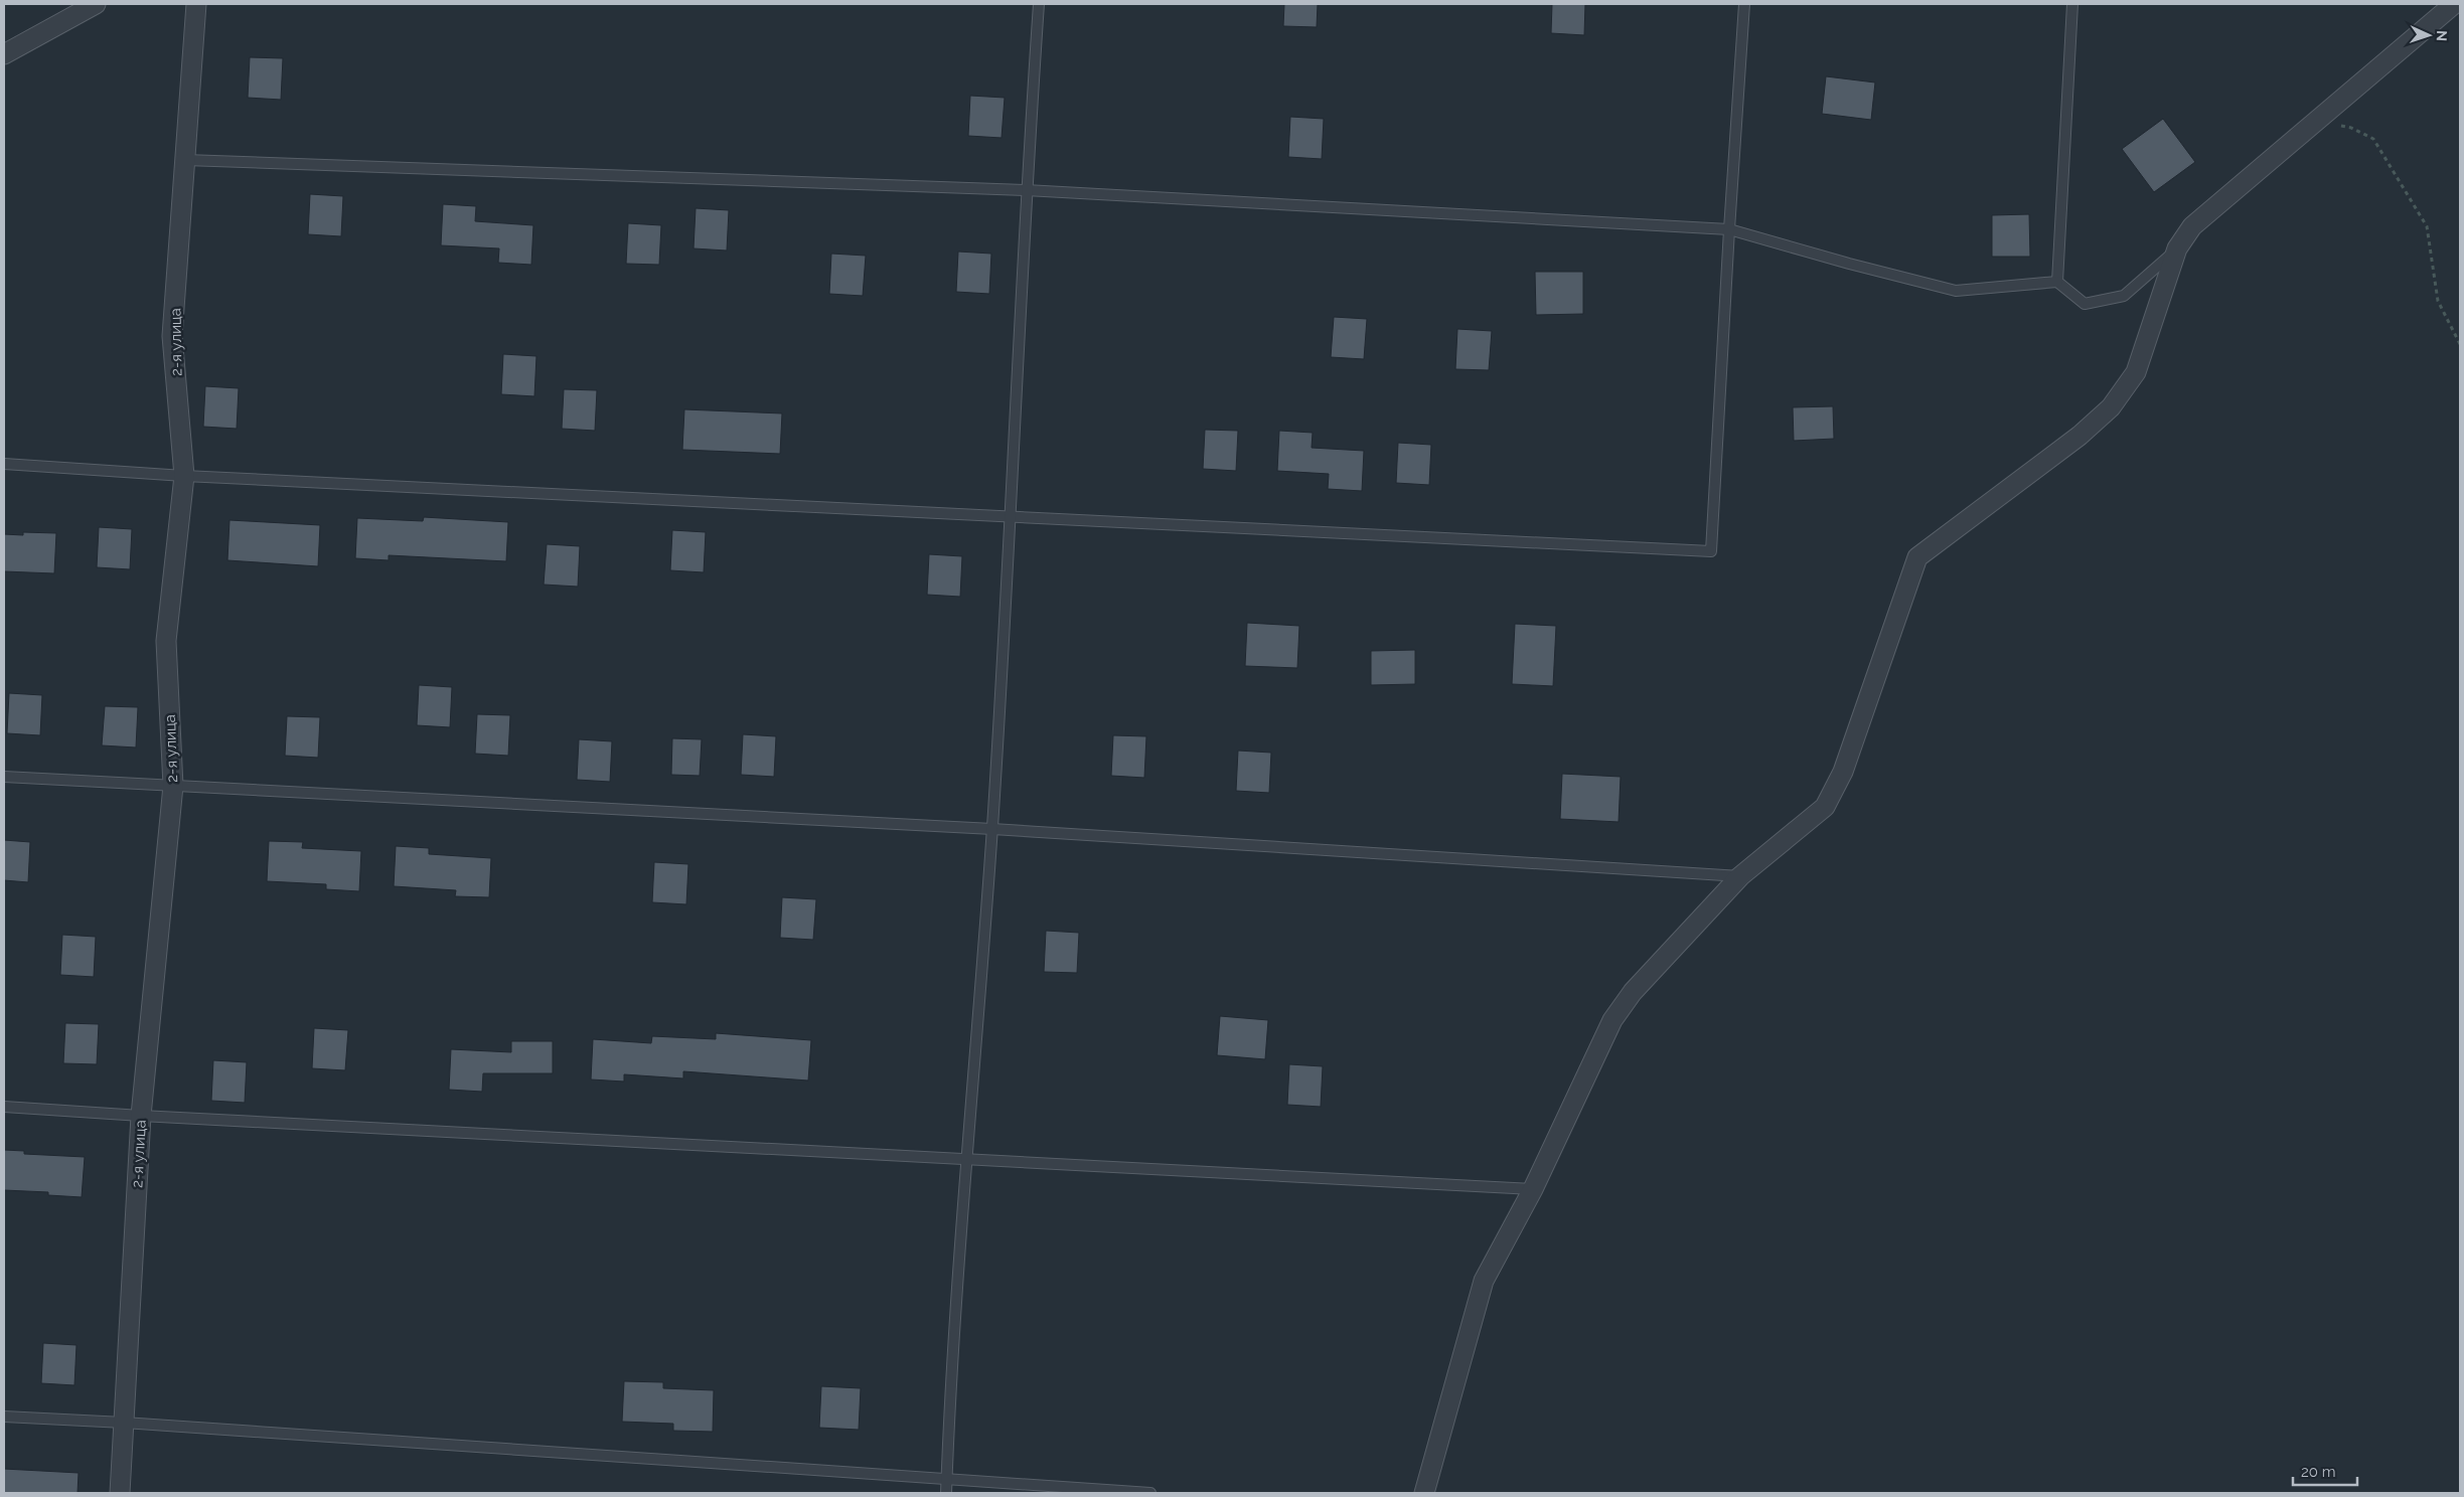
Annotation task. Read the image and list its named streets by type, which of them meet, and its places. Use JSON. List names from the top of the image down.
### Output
{
  "streets": {
    "street": ["2-я улица"]
  },
  "scale_bar": "20 m",
  "north": "right"
}
